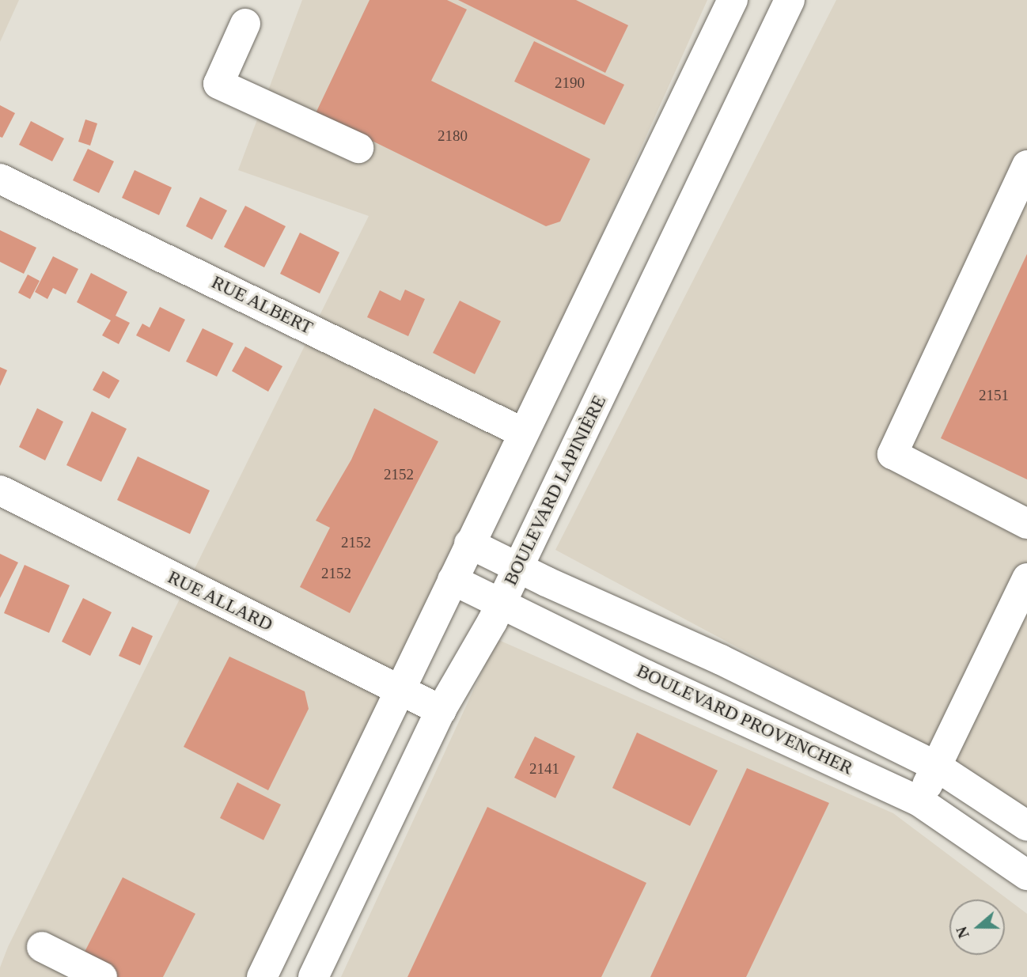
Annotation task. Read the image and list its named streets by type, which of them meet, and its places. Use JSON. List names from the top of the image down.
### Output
{
  "streets": {
    "street": [
      "RUE ALBERT",
      "BOULEVARD LAPINIÈRE",
      "RUE ALLARD",
      "BOULEVARD PROVENCHER"
    ]
  },
  "crossings": [
    ["BOULEVARD LAPINIÈRE", "RUE ALLARD"],
    ["BOULEVARD LAPINIÈRE", "BOULEVARD PROVENCHER"]
  ],
  "house_numbers": [
    "2190",
    "2180",
    "2151",
    "2152",
    "2152",
    "2152",
    "2141"
  ],
  "north": "left"
}
